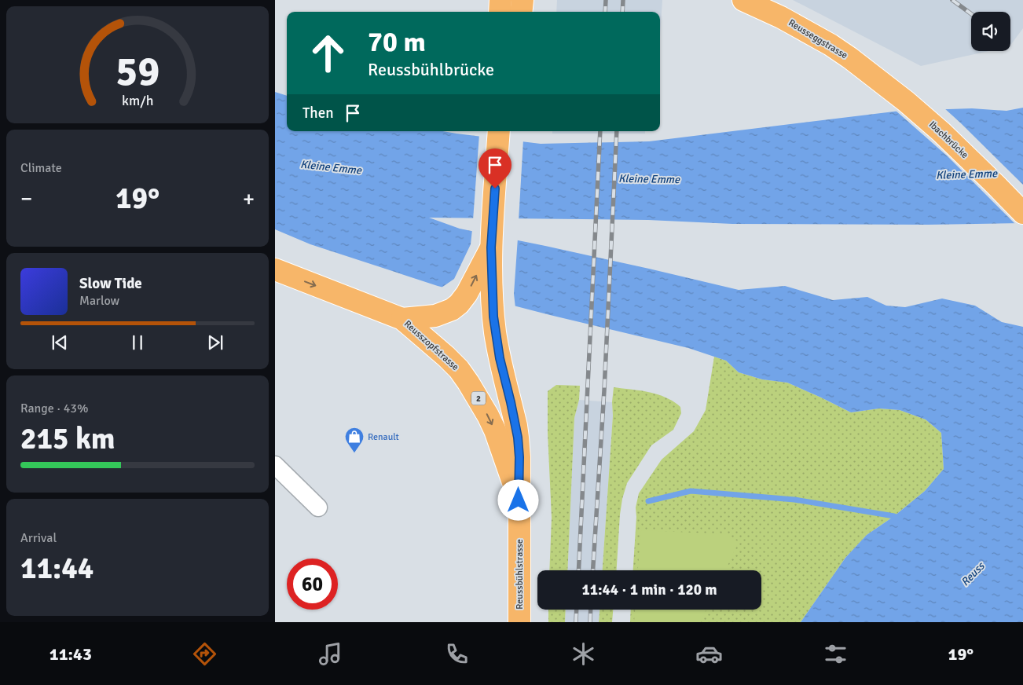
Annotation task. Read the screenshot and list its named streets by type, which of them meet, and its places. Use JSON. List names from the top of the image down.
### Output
{
  "streets": {
    "main road": [
      "Reusseggstrasse",
      "Ibachbrücke",
      "Reusszopfstrasse",
      "2",
      "Reussbühlstrasse"
    ]
  },
  "crossings": [
    ["Reusseggstrasse", "Ibachbrücke"],
    ["Reusszopfstrasse", "2"],
    ["Reusszopfstrasse", "Reussbühlstrasse"],
    ["2", "Reussbühlstrasse"]
  ],
  "water": ["Kleine Emme", "Reuss"],
  "places": {
    "shop": ["Renault"]
  },
  "page": {
    "turn": ["70 m", "Reussbühlbrücke"],
    "then": "Then",
    "tile": [
      "Climate",
      ["Range · 43%", "215 km"],
      ["Arrival", "11:44"]
    ],
    "heat": ["−", "19°", "+"],
    "song": ["Slow Tide", "Marlow"],
    "limit": "60",
    "trip": "11:44 · 1 min · 120 m",
    "tabs": ["11:43", "19°"],
    "gauge": ["59", "km/h"]
  }
}
